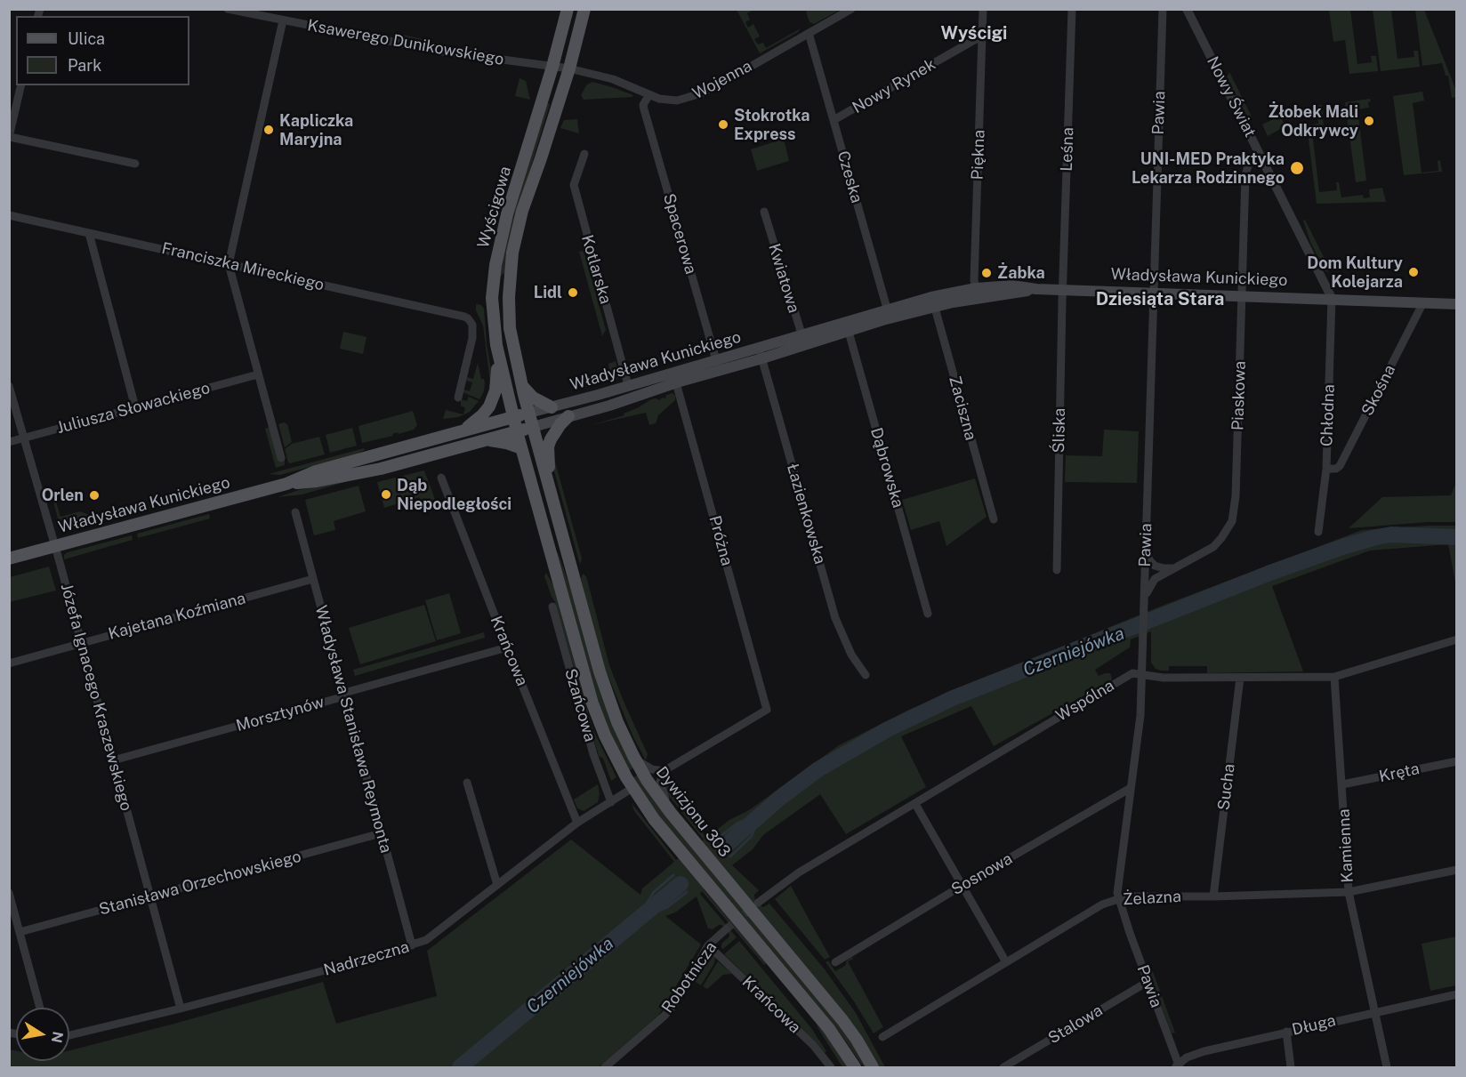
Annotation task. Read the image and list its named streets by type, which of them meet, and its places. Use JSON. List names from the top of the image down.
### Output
{
  "streets": {
    "main road": ["Wyścigowa", "Władysława Kunickiego", "Dywizjonu 303"],
    "street": [
      "Ksawerego Dunikowskiego",
      "Wojenna",
      "Nowy Rynek",
      "Nowy Świat",
      "Pawia",
      "Leśna",
      "Piękna",
      "Czeska",
      "Spacerowa",
      "Franciszka Mireckiego",
      "Kotlarska",
      "Kwiatowa",
      "Skośna",
      "Piaskowa",
      "Juliusza Słowackiego",
      "Zaciszna",
      "Chłodna",
      "Śliska",
      "Dąbrowska",
      "Łazienkowska",
      "Próżna",
      "Kajetana Koźmiana",
      "Krańcowa",
      "Józefa Ignacego Kraszewskiego",
      "Wspólna",
      "Szańcowa",
      "Morsztynów",
      "Władysława Stanisława Reymonta",
      "Kręta",
      "Sucha",
      "Kamienna",
      "Sosnowa",
      "Stanisława Orzechowskiego",
      "Żelazna",
      "Nadrzeczna",
      "Robotnicza",
      "Stalowa",
      "Długa"
    ]
  },
  "crossings": [
    ["Ksawerego Dunikowskiego", "Wojenna"],
    ["Ksawerego Dunikowskiego", "Wyścigowa"],
    ["Wojenna", "Czeska"],
    ["Wojenna", "Wyścigowa"],
    ["Wojenna", "Spacerowa"],
    ["Nowy Rynek", "Piękna"],
    ["Nowy Rynek", "Czeska"],
    ["Nowy Świat", "Władysława Kunickiego"],
    ["Nowy Świat", "Piaskowa"],
    ["Nowy Świat", "Chłodna"],
    ["Pawia", "Władysława Kunickiego"],
    ["Pawia", "Piaskowa"],
    ["Pawia", "Wspólna"],
    ["Pawia", "Sosnowa"],
    ["Pawia", "Żelazna"],
    ["Pawia", "Stalowa"],
    ["Pawia", "Długa"],
    ["Leśna", "Władysława Kunickiego"],
    ["Leśna", "Śliska"],
    ["Piękna", "Władysława Kunickiego"],
    ["Czeska", "Władysława Kunickiego"],
    ["Wyścigowa", "Władysława Kunickiego"],
    ["Wyścigowa", "Dywizjonu 303"],
    ["Spacerowa", "Władysława Kunickiego"],
    ["Kotlarska", "Władysława Kunickiego"],
    ["Władysława Kunickiego", "Kwiatowa"],
    ["Władysława Kunickiego", "Skośna"],
    ["Władysława Kunickiego", "Piaskowa"],
    ["Władysława Kunickiego", "Zaciszna"],
    ["Władysława Kunickiego", "Chłodna"],
    ["Władysława Kunickiego", "Śliska"],
    ["Władysława Kunickiego", "Dąbrowska"],
    ["Władysława Kunickiego", "Łazienkowska"],
    ["Władysława Kunickiego", "Próżna"],
    ["Władysława Kunickiego", "Józefa Ignacego Kraszewskiego"],
    ["Władysława Kunickiego", "Dywizjonu 303"],
    ["Skośna", "Chłodna"],
    ["Juliusza Słowackiego", "Józefa Ignacego Kraszewskiego"],
    ["Kajetana Koźmiana", "Józefa Ignacego Kraszewskiego"],
    ["Kajetana Koźmiana", "Władysława Stanisława Reymonta"],
    ["Krańcowa", "Morsztynów"],
    ["Krańcowa", "Nadrzeczna"],
    ["Krańcowa", "Robotnicza"],
    ["Józefa Ignacego Kraszewskiego", "Morsztynów"],
    ["Józefa Ignacego Kraszewskiego", "Stanisława Orzechowskiego"],
    ["Józefa Ignacego Kraszewskiego", "Nadrzeczna"],
    ["Wspólna", "Sucha"],
    ["Wspólna", "Kamienna"],
    ["Szańcowa", "Nadrzeczna"],
    ["Morsztynów", "Władysława Stanisława Reymonta"],
    ["Władysława Stanisława Reymonta", "Stanisława Orzechowskiego"],
    ["Władysława Stanisława Reymonta", "Nadrzeczna"],
    ["Kręta", "Kamienna"],
    ["Sucha", "Żelazna"],
    ["Dywizjonu 303", "Nadrzeczna"],
    ["Kamienna", "Żelazna"],
    ["Kamienna", "Długa"]
  ],
  "districts": ["Wyścigi", "Dziesiąta Stara"],
  "water": ["Czerniejówka"],
  "places": [
    "Żłobek Mali Odkrywcy",
    "Stokrotka Express",
    "Kapliczka Maryjna",
    "UNI-MED Praktyka Lekarza Rodzinnego",
    "Dom Kultury Kolejarza",
    "Żabka",
    "Lidl",
    "Dąb Niepodległości",
    "Orlen"
  ],
  "legend": ["Ulica", "Park"],
  "north": "right"
}
